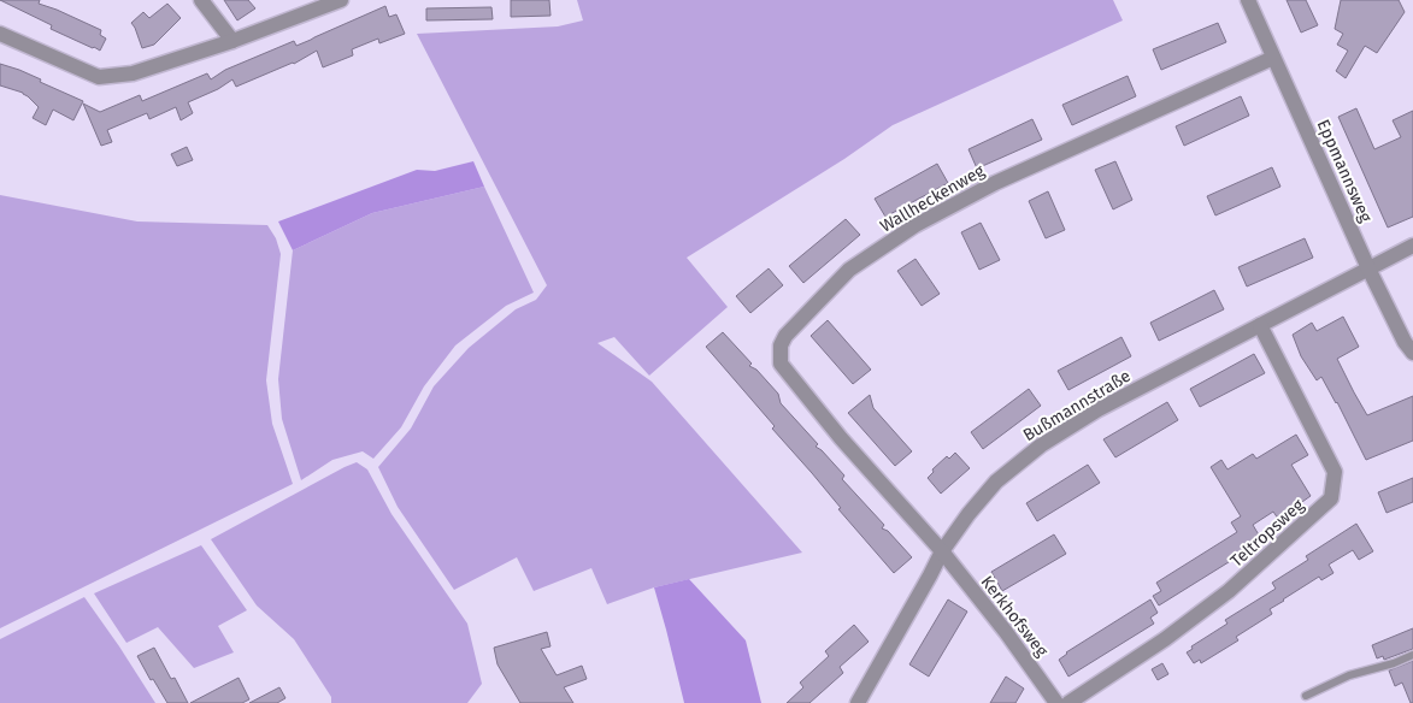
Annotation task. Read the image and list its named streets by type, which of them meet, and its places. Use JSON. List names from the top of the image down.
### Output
{
  "streets": {
    "street": [
      "Eppmannsweg",
      "Wallheckenweg",
      "Bußmannstraße",
      "Teltropsweg",
      "Kerkhofsweg"
    ]
  },
  "crossings": [
    ["Eppmannsweg", "Wallheckenweg"],
    ["Eppmannsweg", "Bußmannstraße"],
    ["Wallheckenweg", "Bußmannstraße"],
    ["Wallheckenweg", "Kerkhofsweg"],
    ["Bußmannstraße", "Teltropsweg"],
    ["Bußmannstraße", "Kerkhofsweg"]
  ]
}
